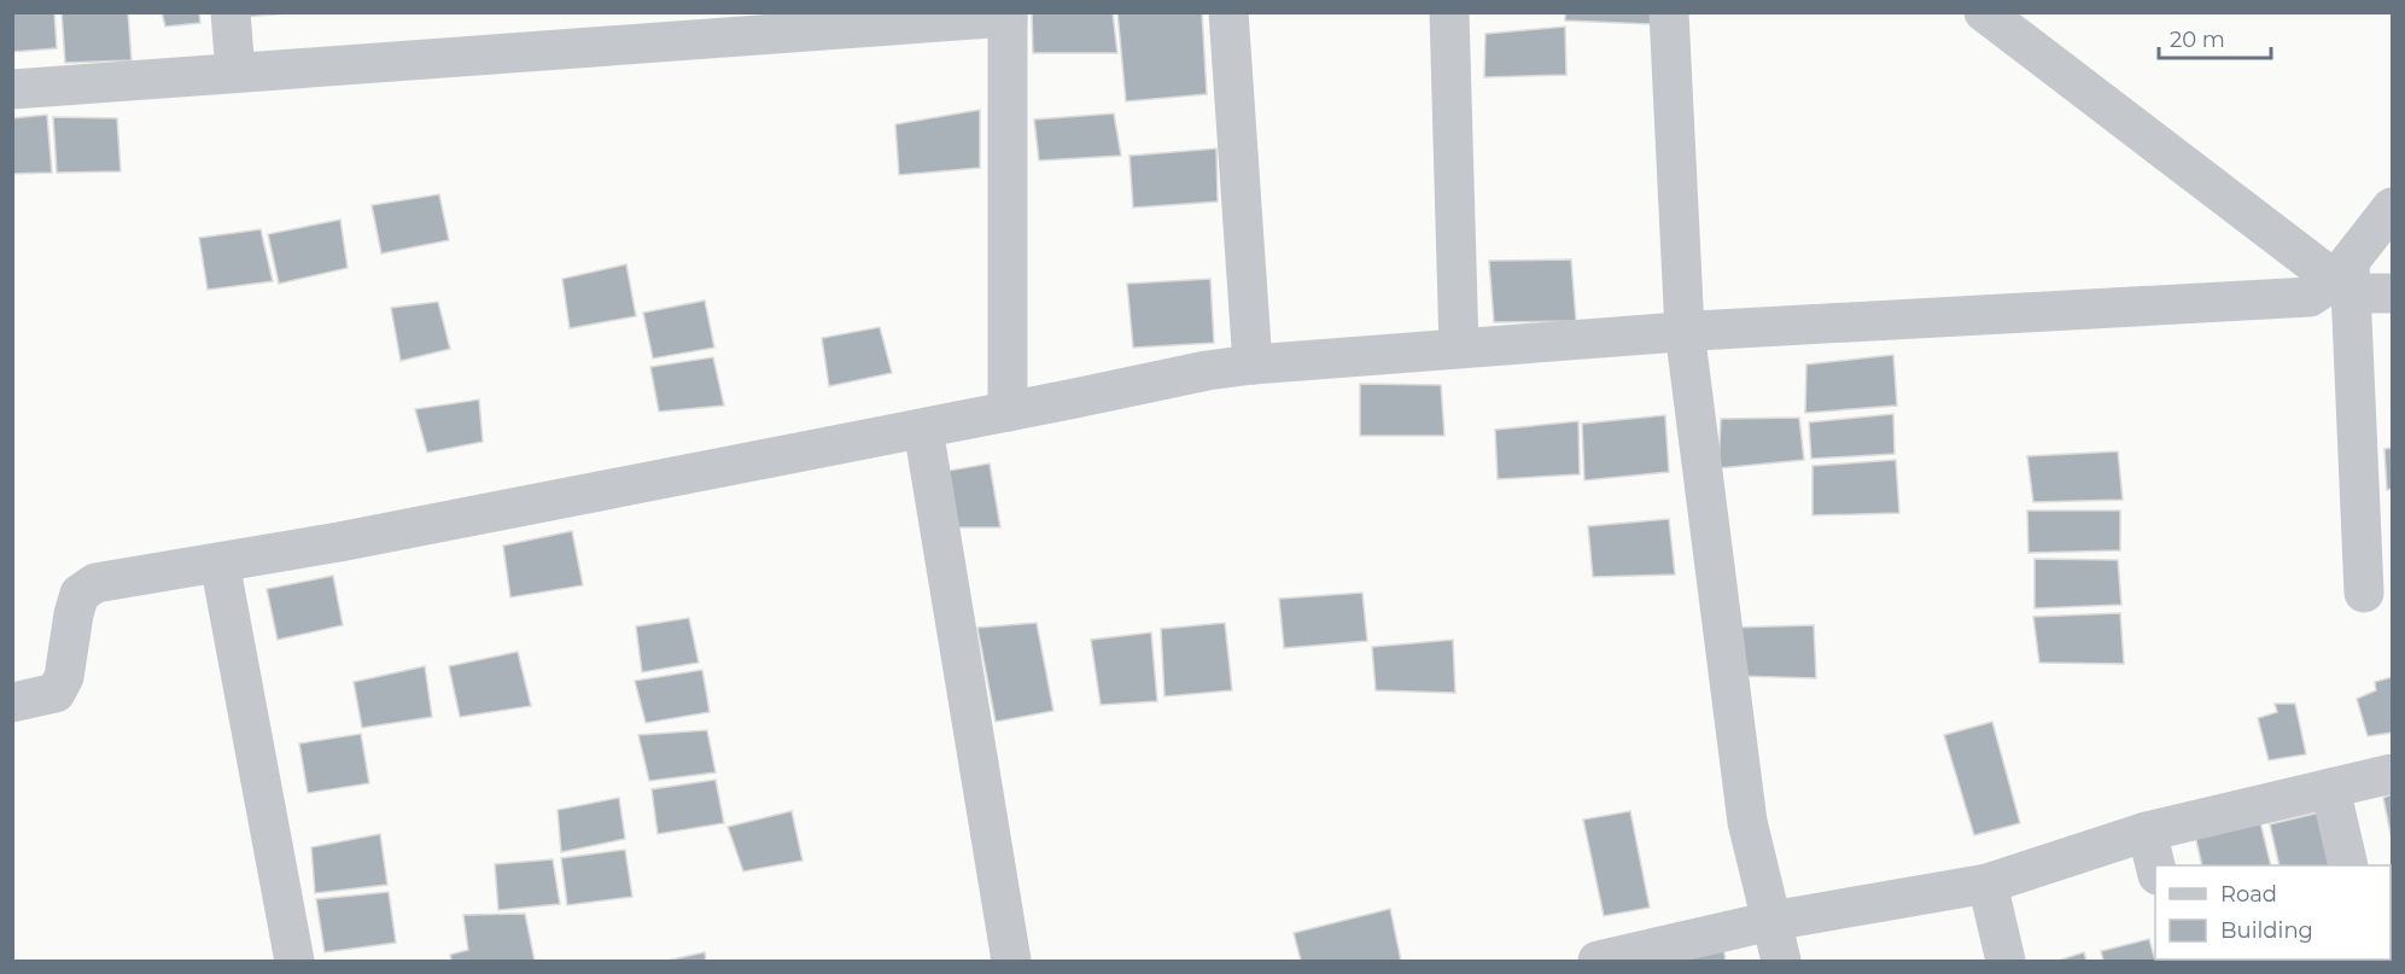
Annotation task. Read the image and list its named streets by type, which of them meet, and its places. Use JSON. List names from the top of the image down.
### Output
{
  "legend": ["Road", "Building"],
  "scale_bar": "20 m"
}
